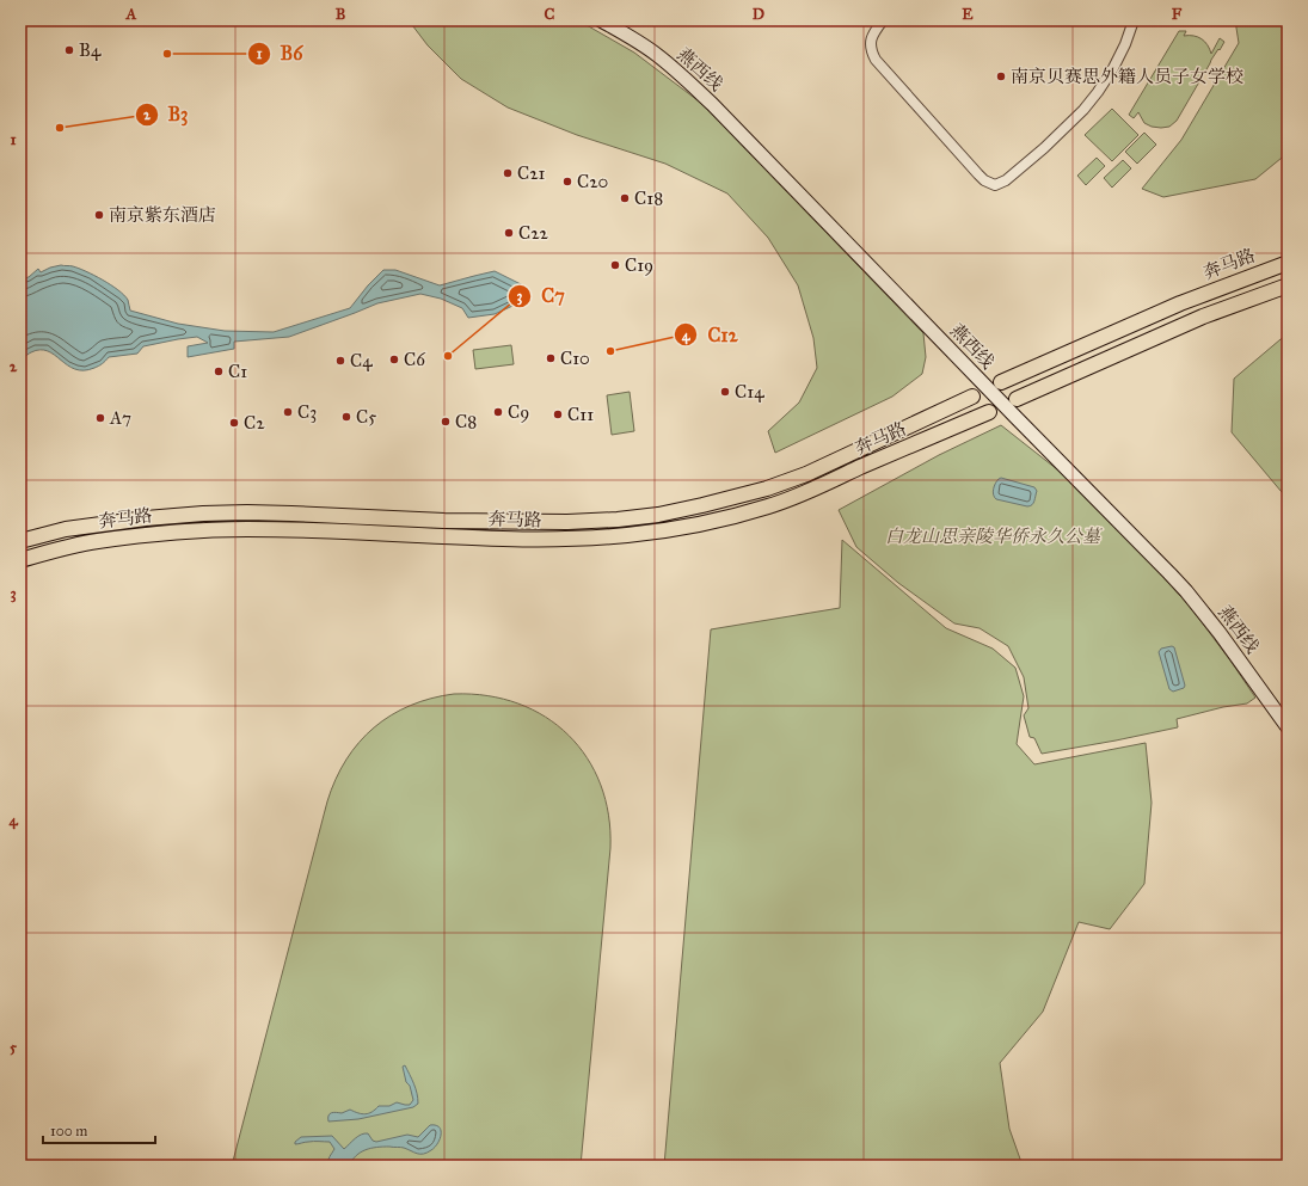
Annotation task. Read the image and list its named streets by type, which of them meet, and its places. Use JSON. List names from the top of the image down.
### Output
{
  "streets": {
    "main road": ["燕西线", "奔马路"]
  },
  "parks": ["白龙山思亲陵华侨永久公墓"],
  "places": [
    "B4",
    "B6",
    "南京贝赛思外籍人员子女学校",
    "B3",
    "C21",
    "C20",
    "C18",
    "南京紫东酒店",
    "C22",
    "C19",
    "C12",
    "C7",
    "C10",
    "C6",
    "C4",
    "C1",
    "C14",
    "C3",
    "C9",
    "C11",
    "C5",
    "A7",
    "C8",
    "C2"
  ],
  "scale_bar": "100 m",
  "grid": {
    "columns": [
      "A",
      "B",
      "C",
      "D",
      "E",
      "F"
    ],
    "rows": [
      "1",
      "2",
      "3",
      "4",
      "5"
    ]
  }
}
